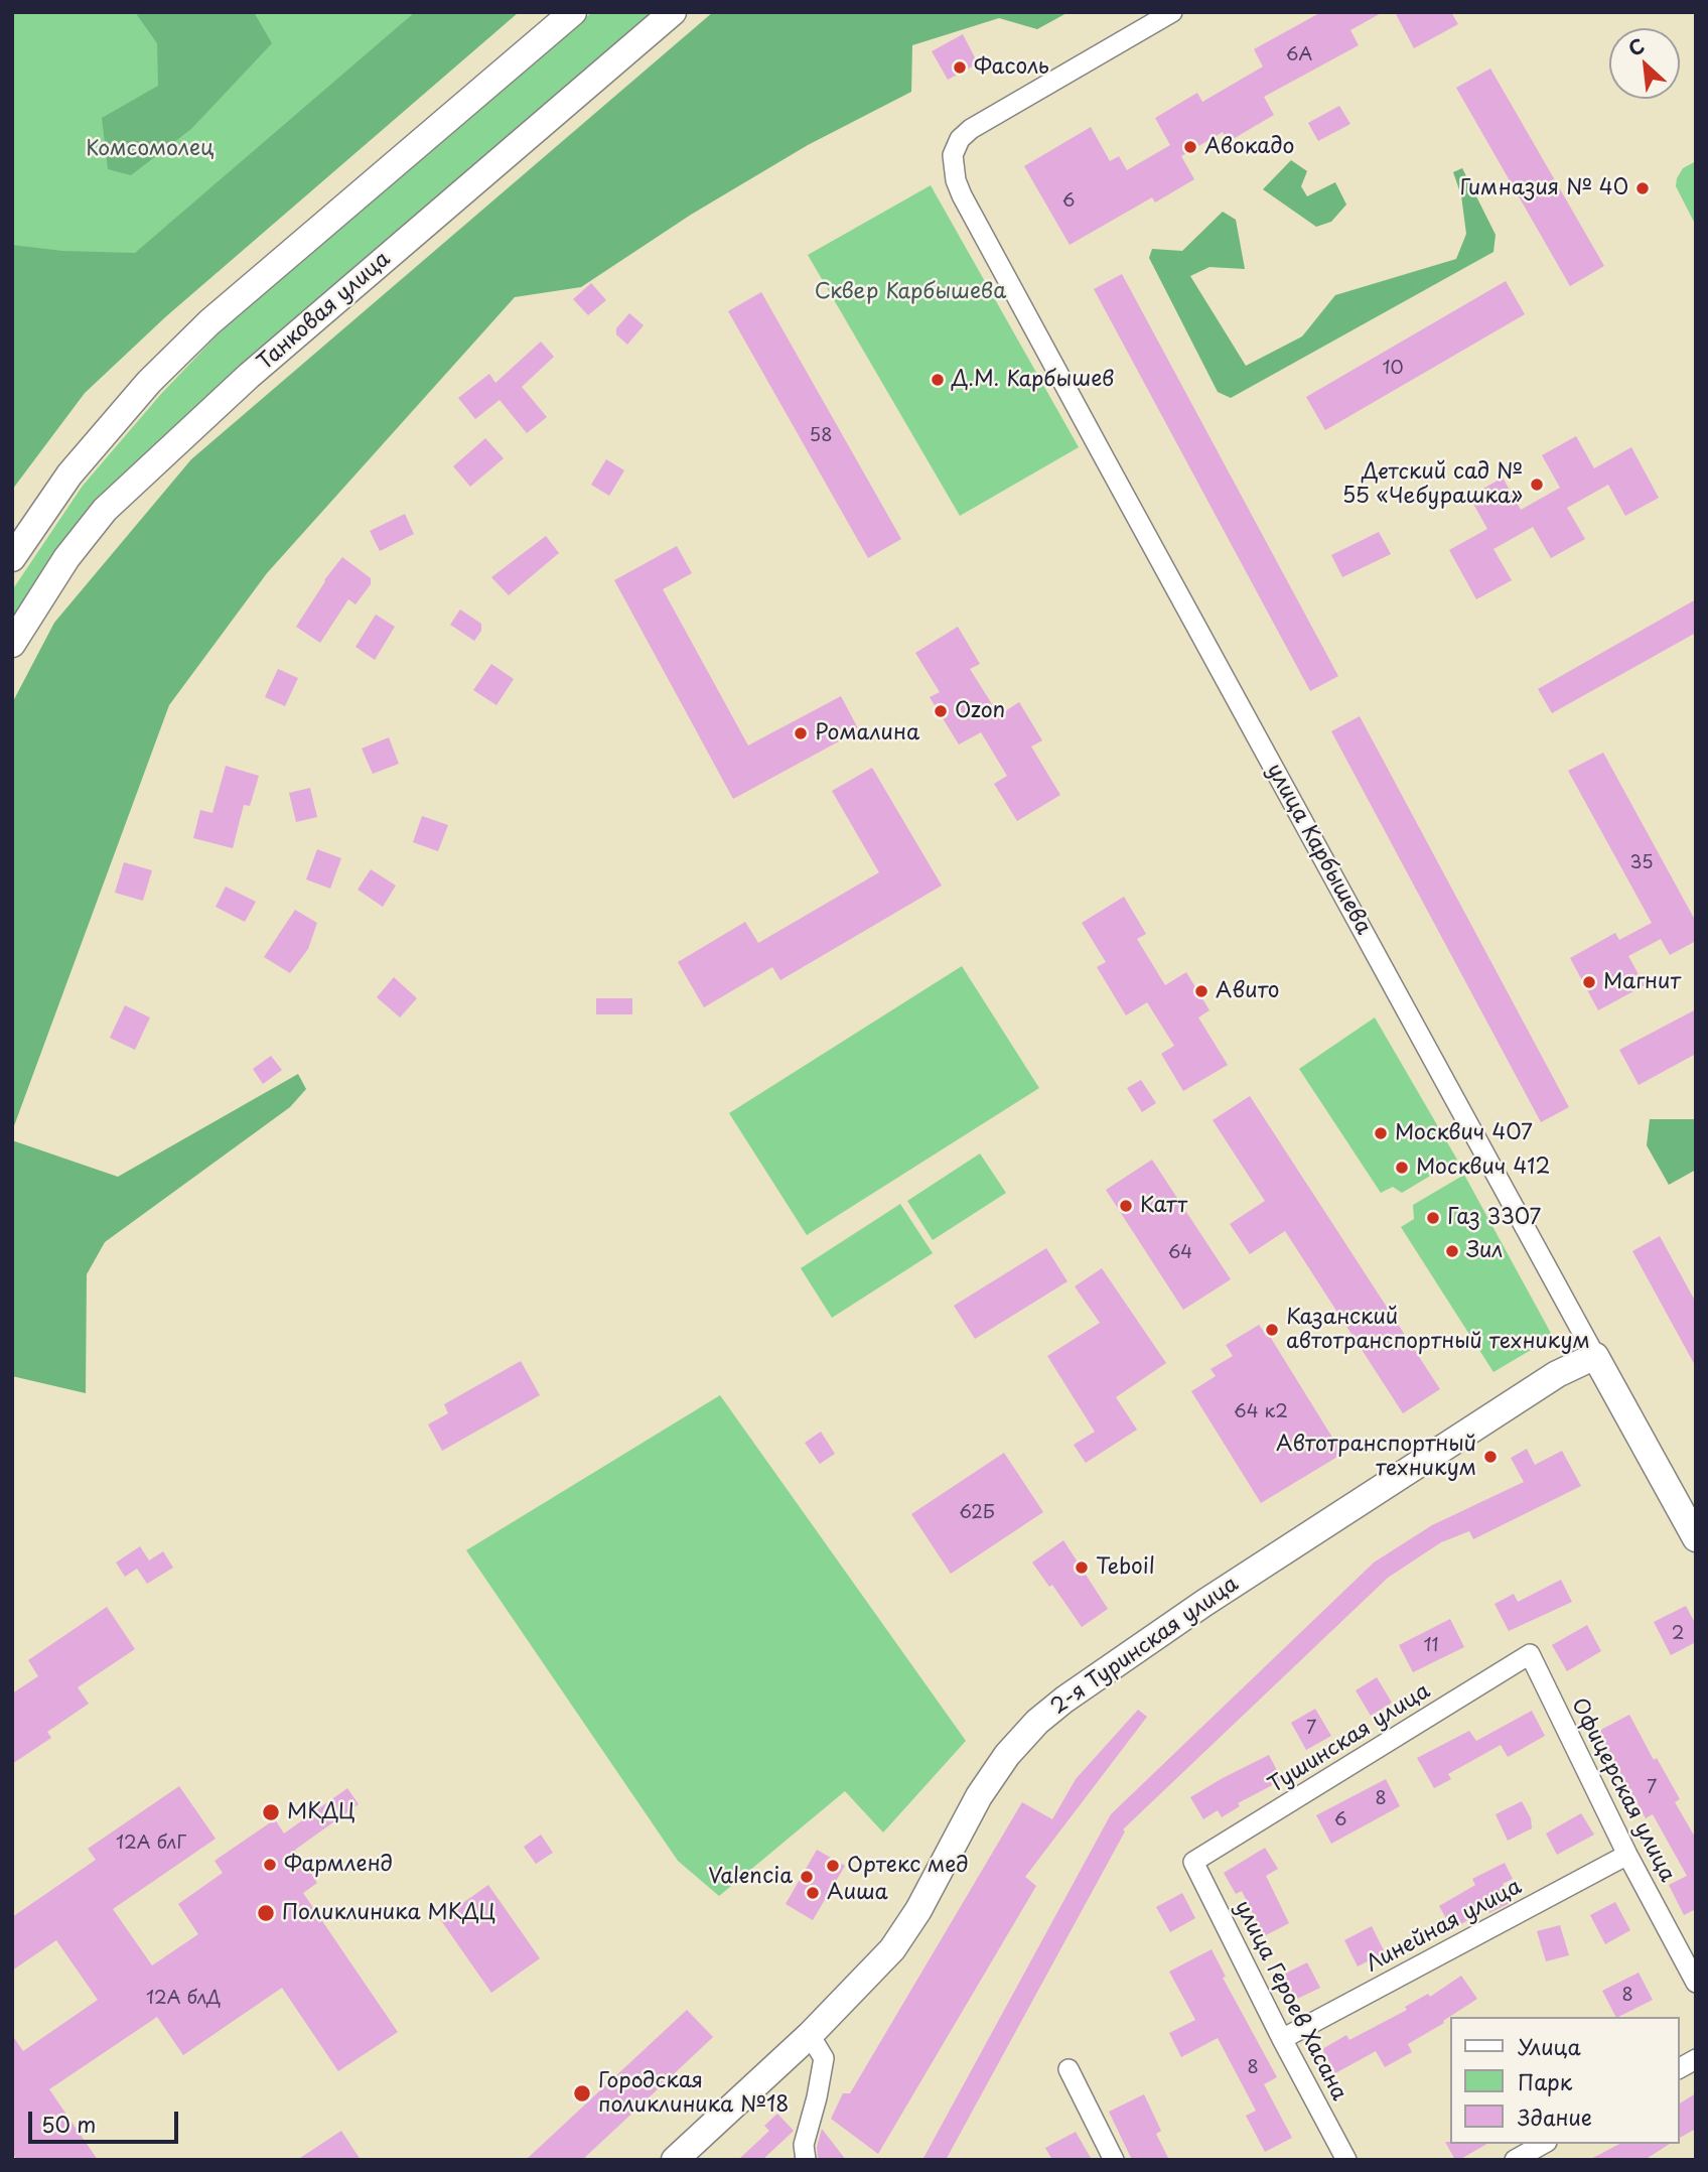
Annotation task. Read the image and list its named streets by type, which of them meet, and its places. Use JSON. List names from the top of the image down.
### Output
{
  "streets": {
    "main road": ["Танковая улица", "улица Карбышева", "2-я Туринская улица"],
    "street": [
      "Тушинская улица",
      "Офицерская улица",
      "Линейная улица",
      "улица Героев Хасана"
    ]
  },
  "crossings": [
    ["улица Карбышева", "2-я Туринская улица"],
    ["Тушинская улица", "Офицерская улица"],
    ["Тушинская улица", "улица Героев Хасана"],
    ["Офицерская улица", "Линейная улица"],
    ["Линейная улица", "улица Героев Хасана"]
  ],
  "parks": ["Комсомолец", "Сквер Карбышева"],
  "places": [
    "Фасоль",
    "Авокадо",
    "Гимназия № 40",
    "Д.М. Карбышев",
    "Детский сад № 55 «Чебурашка»",
    "Ozon",
    "Ромалина",
    "Магнит",
    "Авито",
    "Москвич 407",
    "Москвич 412",
    "Катт",
    "Газ 3307",
    "Зил",
    "Казанский автотранспортный техникум",
    "Автотранспортный техникум",
    "Teboil",
    "МКДЦ",
    "Фармленд",
    "Ортекс мед",
    "Valencia",
    "Аиша",
    "Поликлиника МКДЦ",
    "Городская поликлиника №18"
  ],
  "house_numbers": [
    "6А",
    "6",
    "10",
    "58",
    "35",
    "64",
    "64 к2",
    "62Б",
    "2",
    "11",
    "7",
    "7",
    "8",
    "6",
    "12А блГ",
    "8",
    "12А блД",
    "8"
  ],
  "legend": ["Улица", "Парк", "Здание"],
  "scale_bar": "50 m",
  "north": "top left"
}
